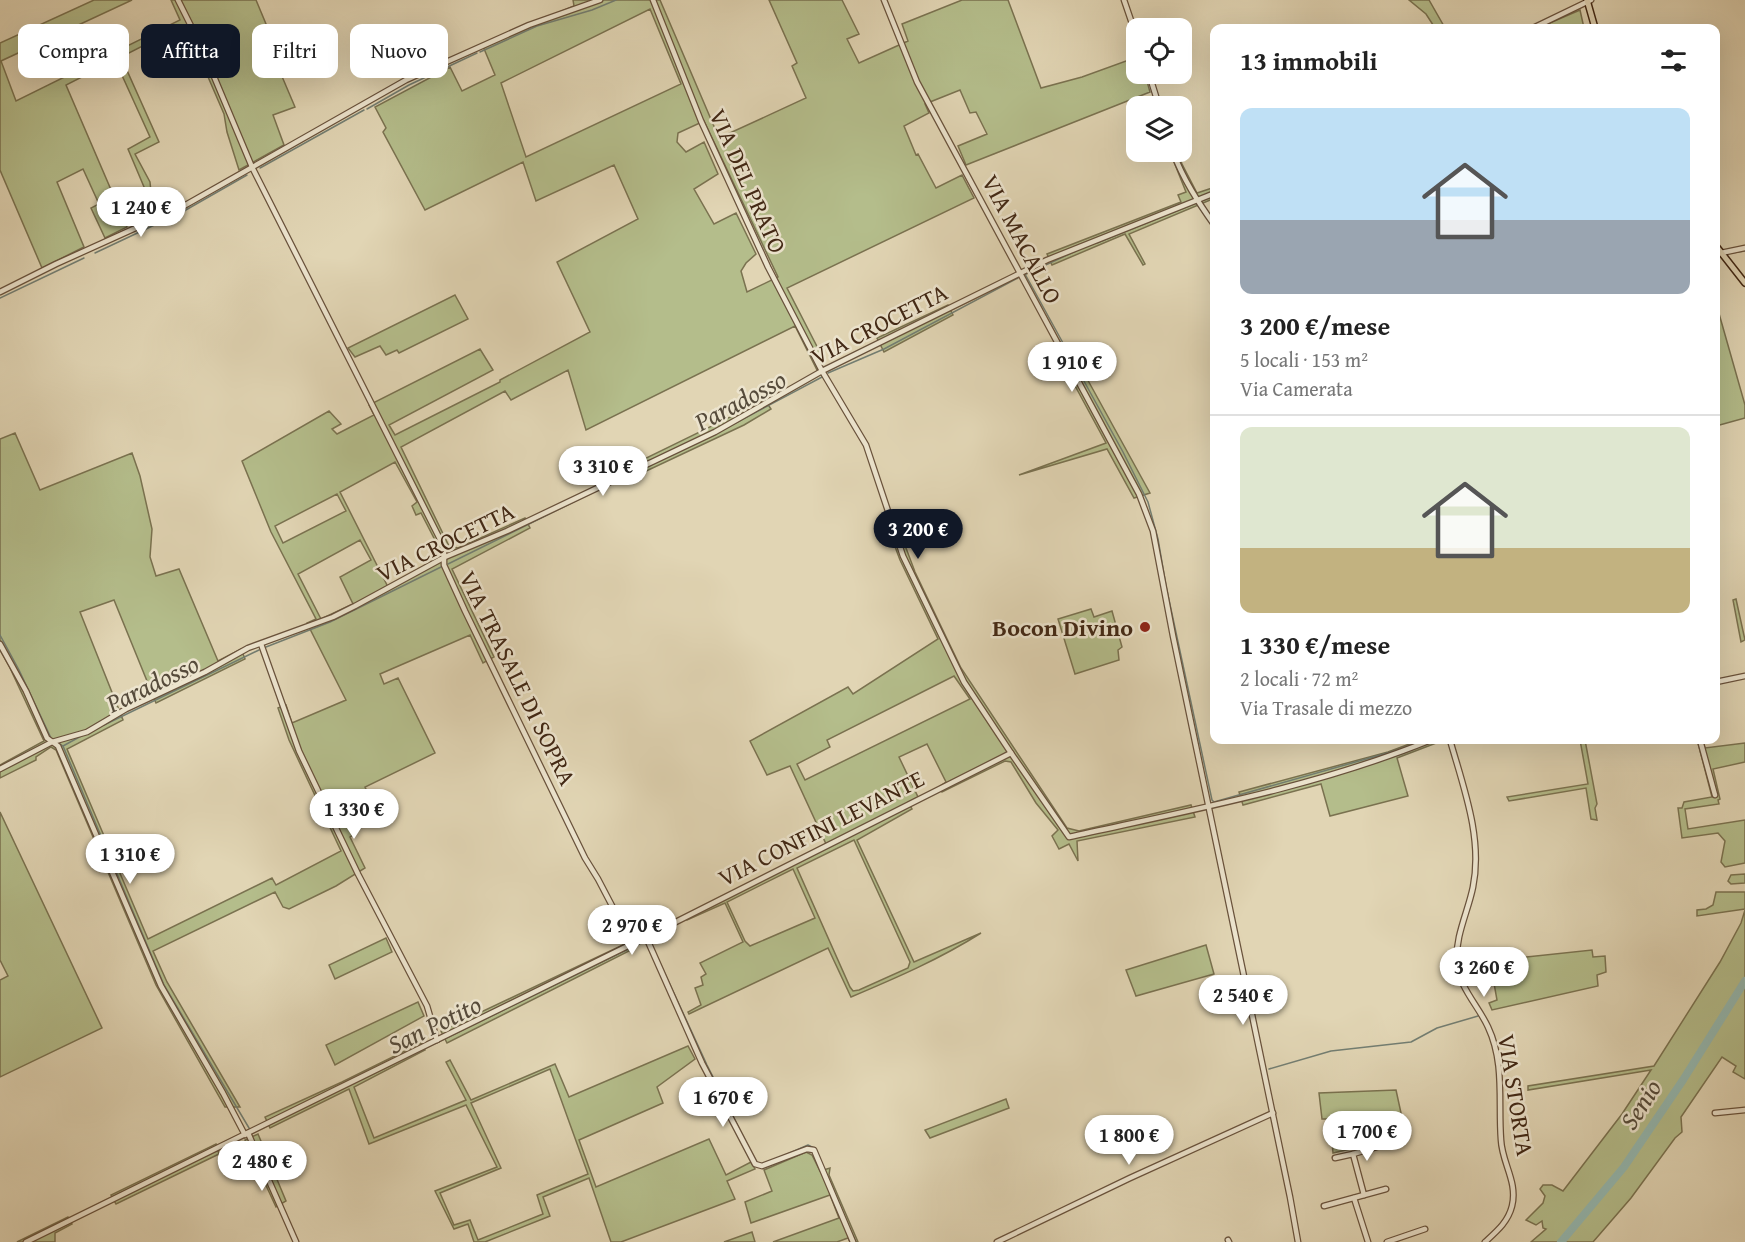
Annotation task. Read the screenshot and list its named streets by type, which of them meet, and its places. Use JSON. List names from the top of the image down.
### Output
{
  "streets": {
    "street": [
      "VIA DEL PRATO",
      "VIA MACALLO",
      "VIA CROCETTA",
      "VIA TRASALE DI SOPRA",
      "VIA CONFINI LEVANTE",
      "VIA STORTA"
    ]
  },
  "crossings": [
    ["VIA DEL PRATO", "VIA CROCETTA"],
    ["VIA DEL PRATO", "VIA CONFINI LEVANTE"],
    ["VIA MACALLO", "VIA CROCETTA"],
    ["VIA CROCETTA", "VIA TRASALE DI SOPRA"],
    ["VIA TRASALE DI SOPRA", "VIA CONFINI LEVANTE"]
  ],
  "water": ["Paradosso", "San Potito", "Senio"],
  "places": ["Bocon Divino"],
  "page": {
    "chip": [
      "Compra",
      "Affitta",
      "Filtri",
      "Nuovo"
    ],
    "heading": "13 immobili",
    "list": [
      {
        "name": "3 200 €/mese",
        "note": "5 locali · 153 m² · Via Camerata"
      },
      {
        "name": "1 330 €/mese",
        "note": "2 locali · 72 m² · Via Trasale di mezzo"
      }
    ],
    "price": [
      "1 240 €",
      "1 910 €",
      "3 310 €",
      "3 200 €",
      "1 330 €",
      "1 310 €",
      "2 970 €",
      "3 260 €",
      "2 540 €",
      "1 670 €",
      "1 700 €",
      "1 800 €",
      "2 480 €"
    ]
  }
}
